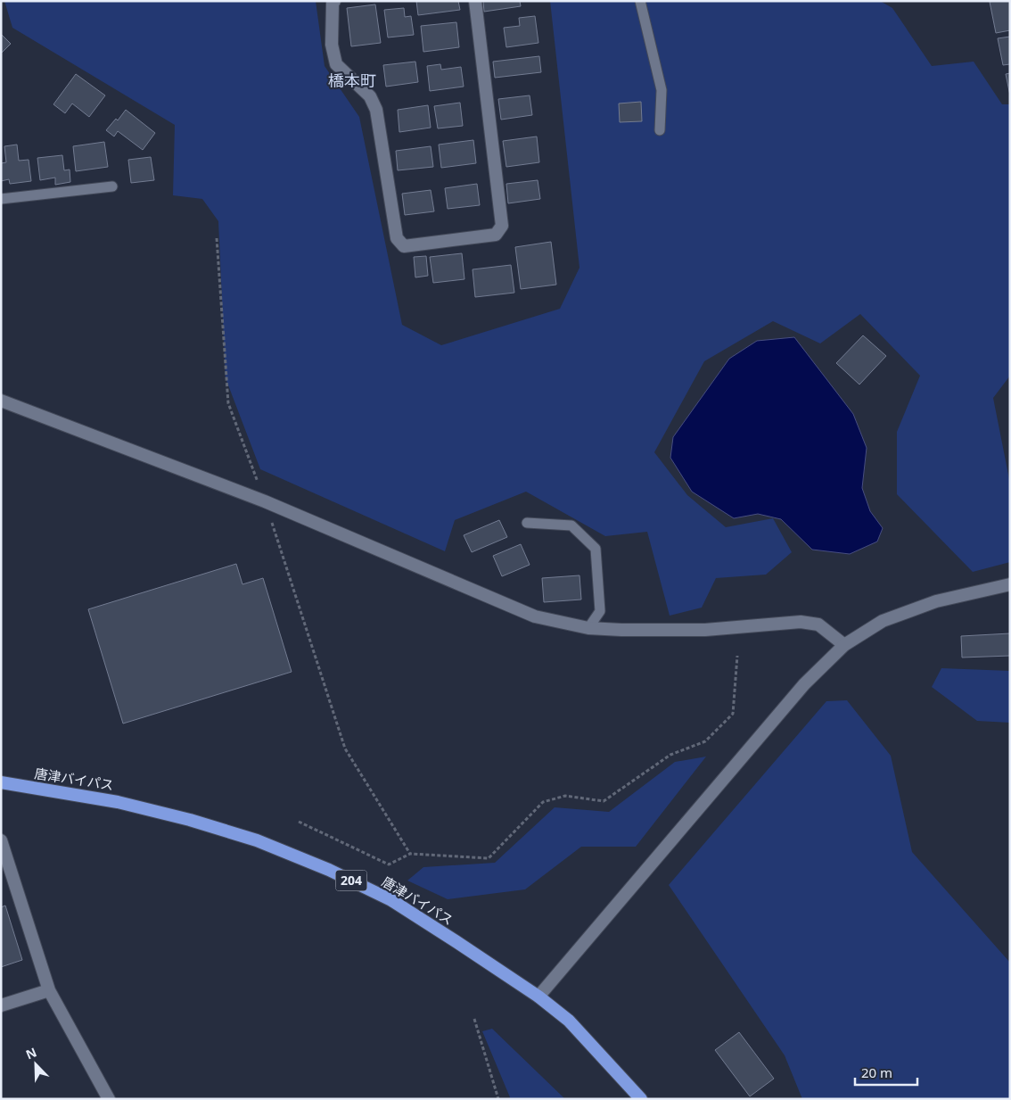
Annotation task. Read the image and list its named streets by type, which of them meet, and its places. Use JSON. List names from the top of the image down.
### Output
{
  "streets": {
    "highway": ["唐津バイパス", "204"]
  },
  "districts": ["橋本町"],
  "scale_bar": "20 m",
  "north": "top left"
}
